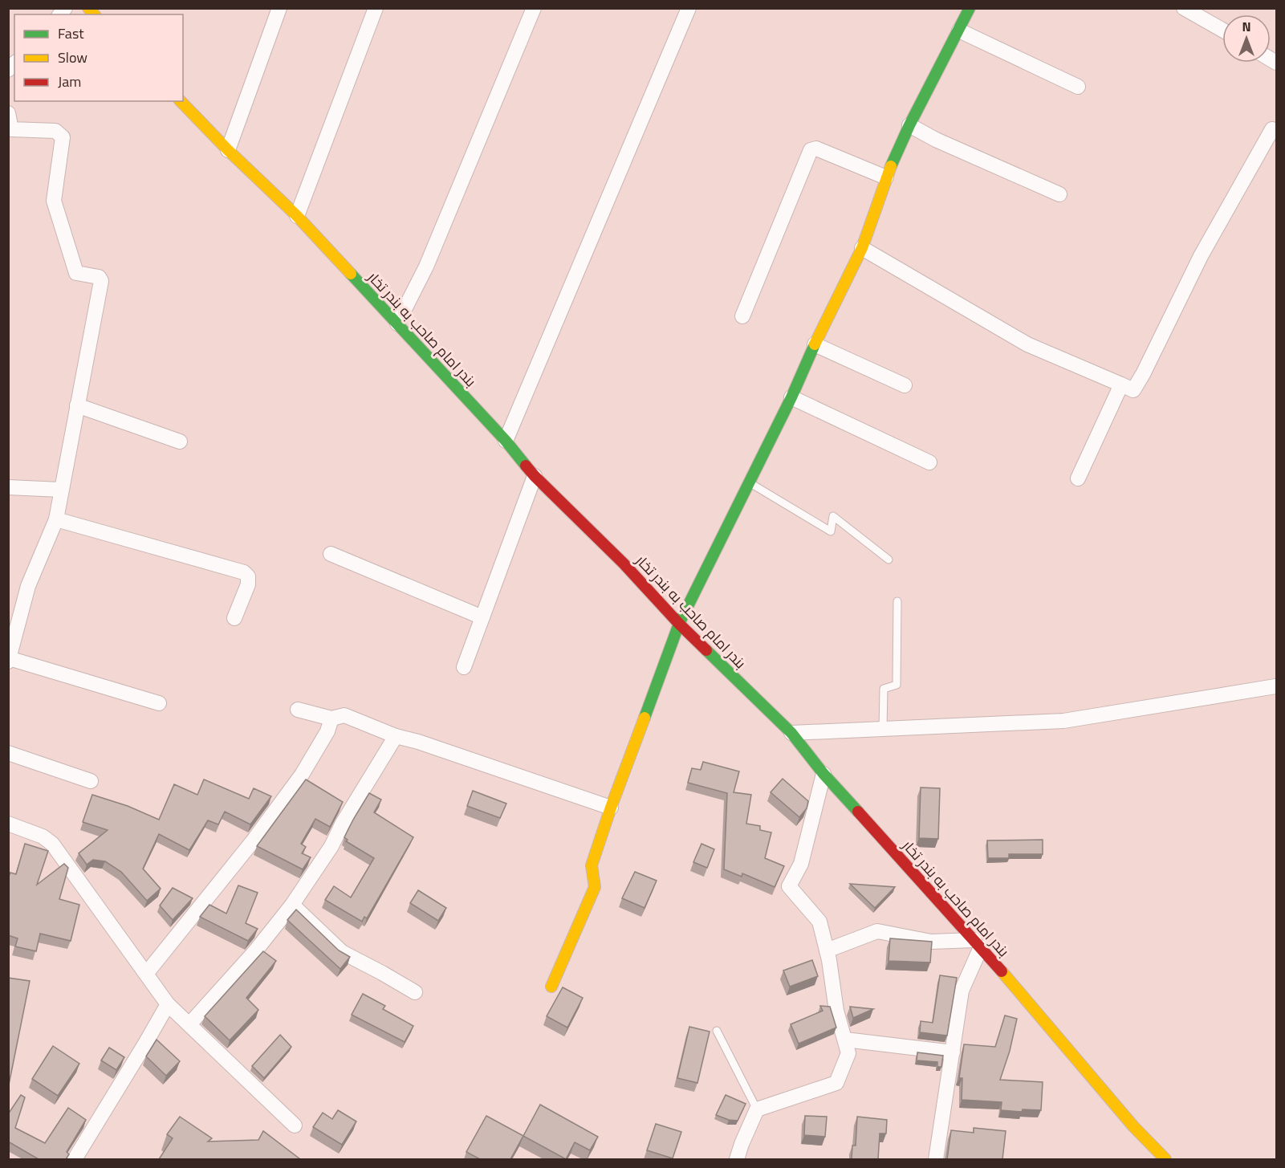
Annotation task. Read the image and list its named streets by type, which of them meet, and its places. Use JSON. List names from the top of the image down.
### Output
{
  "streets": {
    "main road": ["بندر امام صاحب به بندر تخار"]
  },
  "legend": ["Fast", "Slow", "Jam"],
  "north": "top"
}
